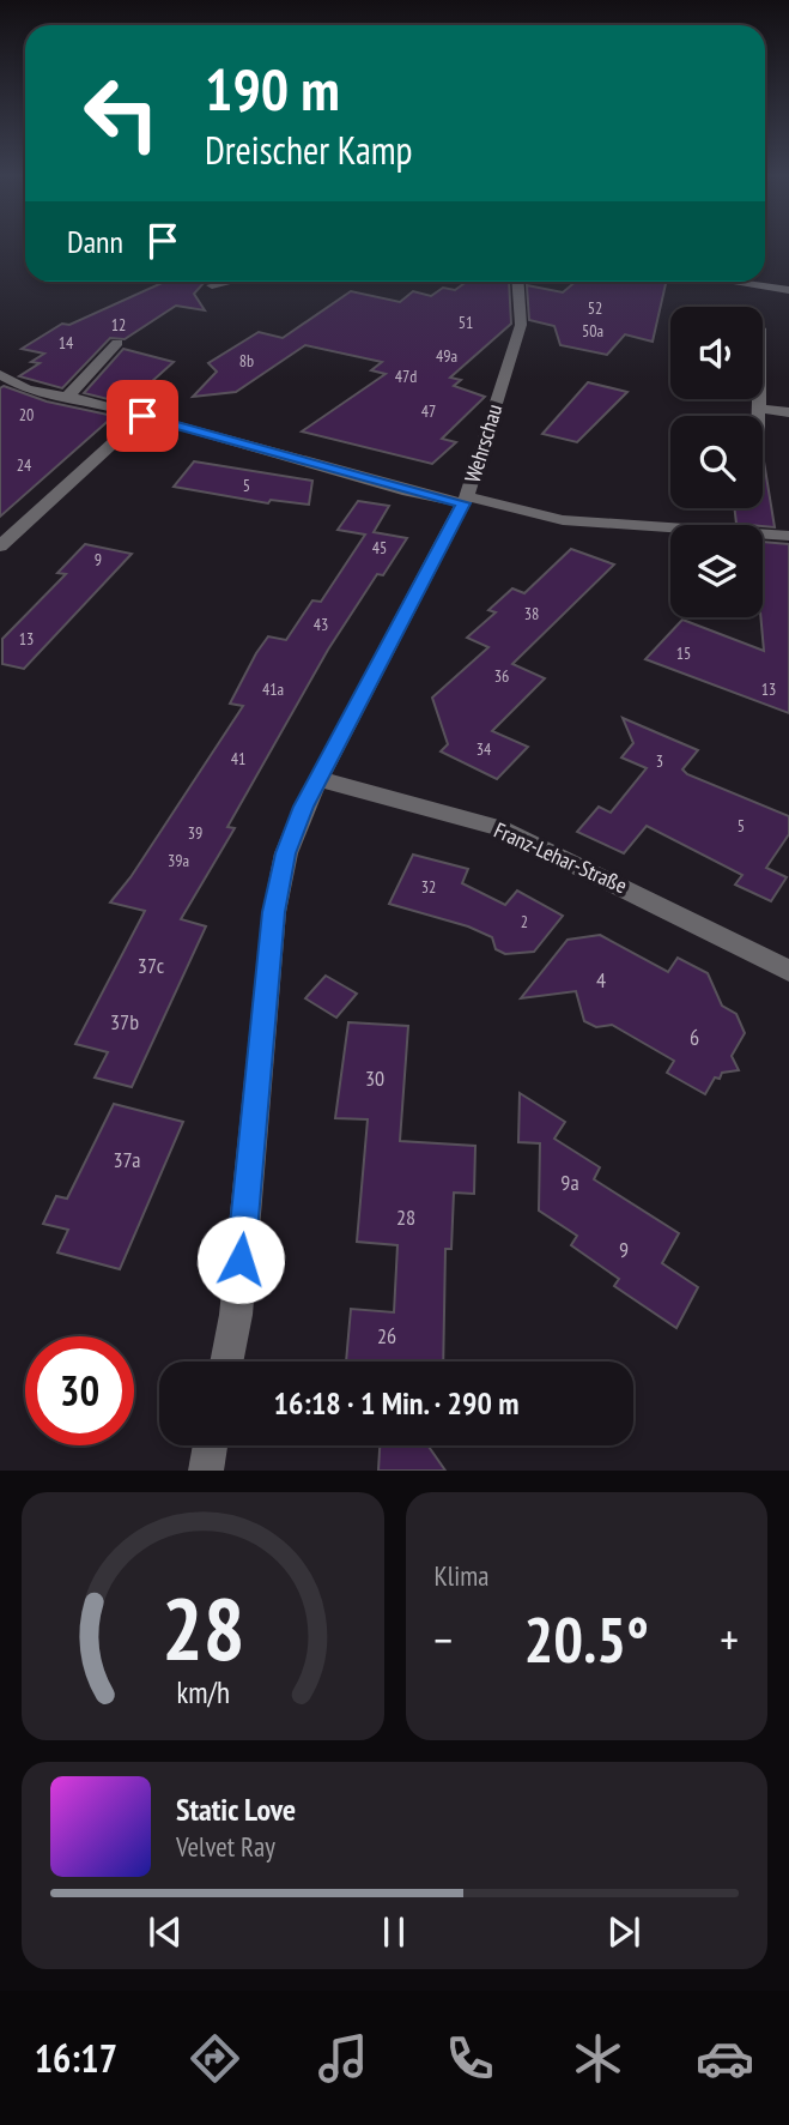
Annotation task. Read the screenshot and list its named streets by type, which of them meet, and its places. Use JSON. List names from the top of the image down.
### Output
{
  "streets": {
    "street": ["Wehrschau", "Franz-Lehar-Straße"]
  },
  "crossings": [
    ["Wehrschau", "Franz-Lehar-Straße"]
  ],
  "house_numbers": [
    "52",
    "51",
    "12",
    "50a",
    "14",
    "49a",
    "8b",
    "47d",
    "47",
    "20",
    "24",
    "5",
    "45",
    "9",
    "38",
    "43",
    "13",
    "15",
    "36",
    "41a",
    "13",
    "34",
    "41",
    "3",
    "5",
    "39",
    "39a",
    "32",
    "2",
    "37c",
    "4",
    "37b",
    "6",
    "30",
    "37a",
    "9a",
    "28",
    "9",
    "26"
  ],
  "page": {
    "turn": ["190 m", "Dreischer Kamp"],
    "then": "Dann",
    "limit": "30",
    "trip": "16:18 · 1 Min. · 290 m",
    "tile": "Klima",
    "heat": ["−", "20.5°", "+"],
    "song": ["Static Love", "Velvet Ray"],
    "tabs": "16:17",
    "gauge": ["28", "km/h"]
  }
}
